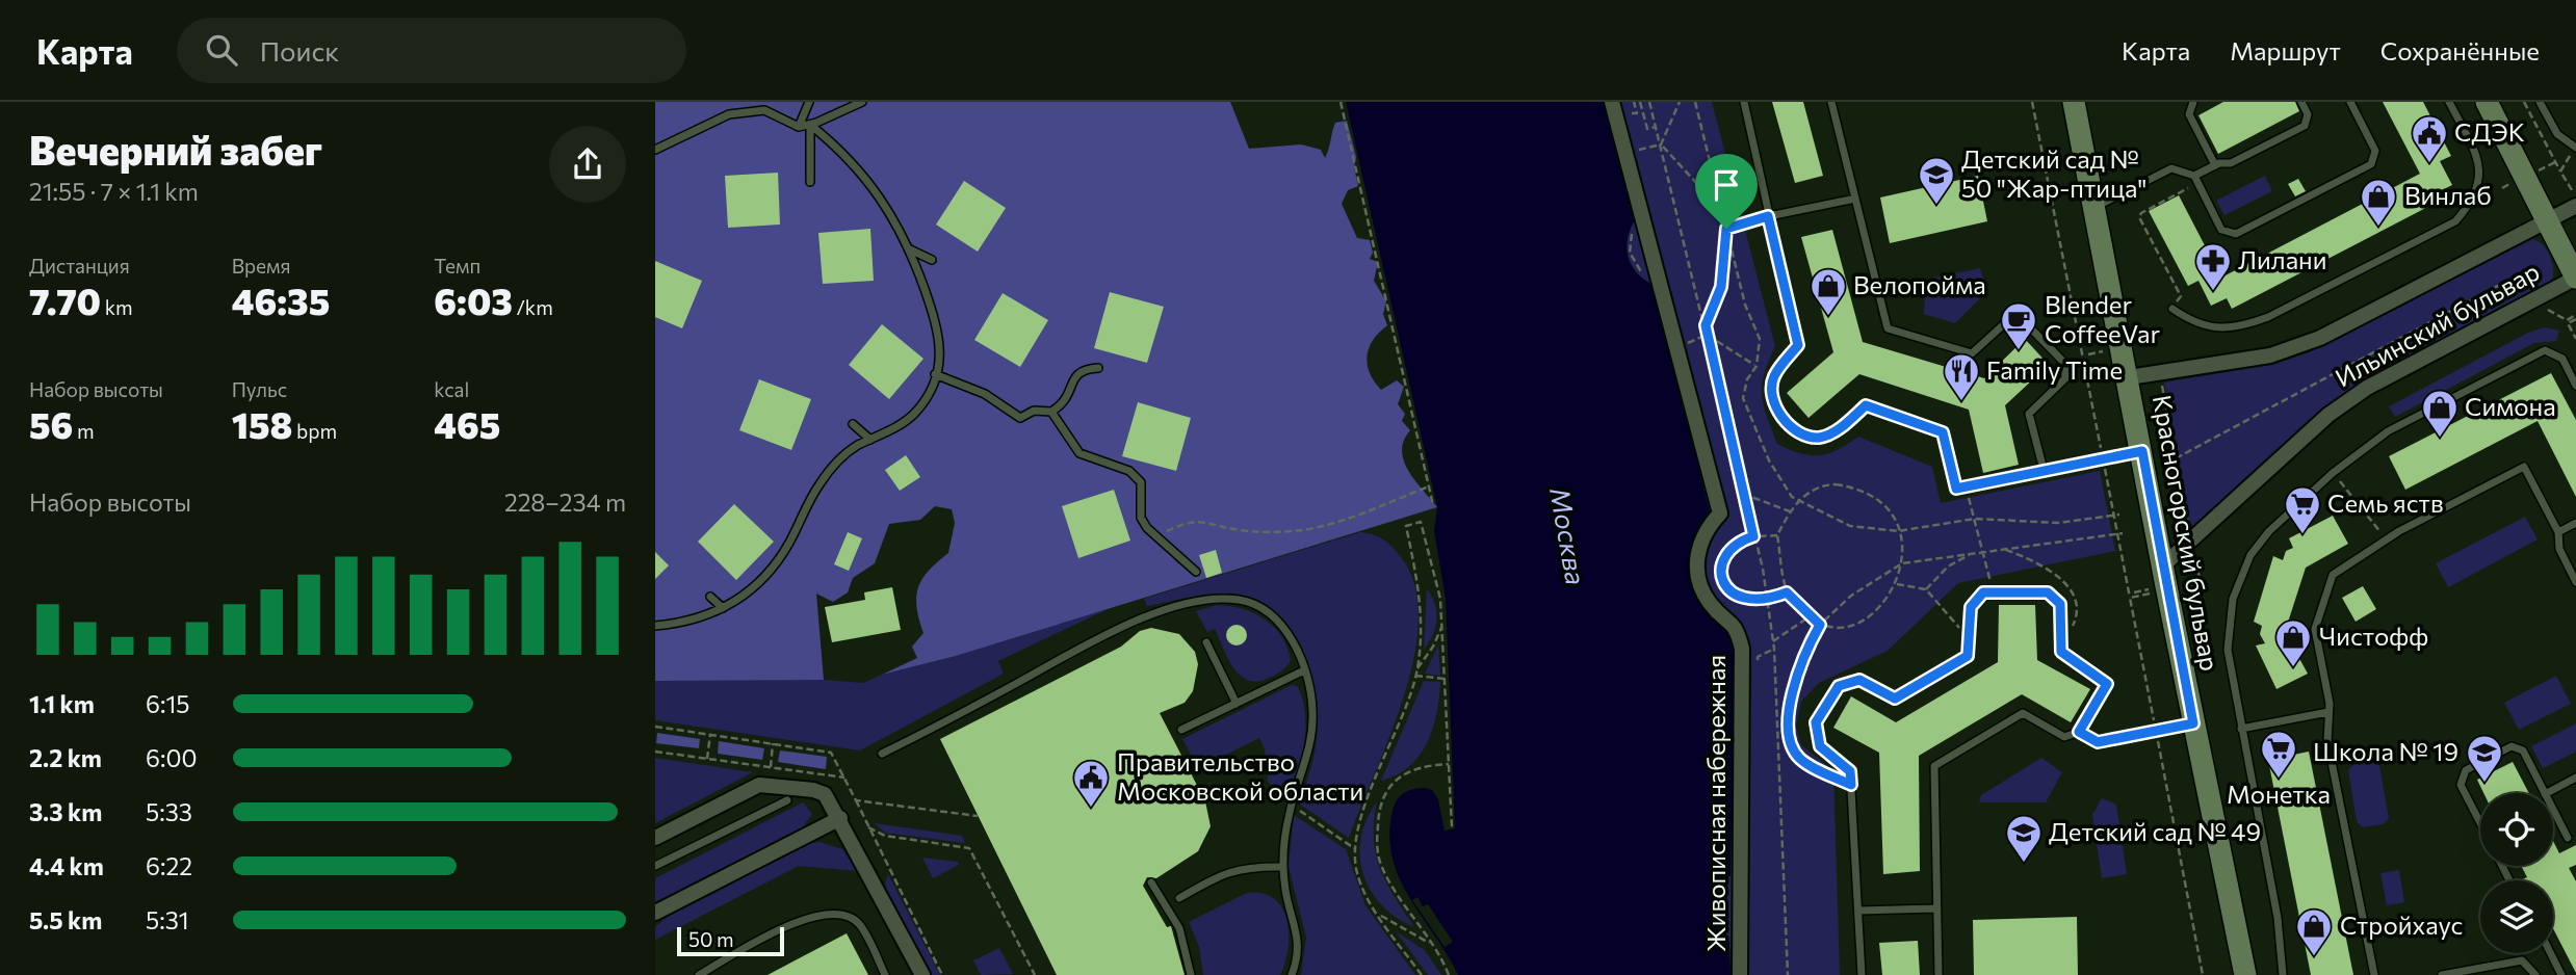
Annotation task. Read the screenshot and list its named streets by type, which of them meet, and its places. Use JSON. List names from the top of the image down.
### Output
{
  "streets": {
    "main road": ["Красногорский бульвар"],
    "street": ["Ильинский бульвар", "Живописная набережная"]
  },
  "crossings": [
    ["Ильинский бульвар", "Красногорский бульвар"]
  ],
  "water": ["Москва"],
  "places": {
    "public building": ["СДЭК", "Правительство Московской области"],
    "school or university": ["Детский сад № 50 \"Жар-птица\"", "Школа № 19", "Детский сад № 49"],
    "shop": [
      "Винлаб",
      "Велопойма",
      "Симона",
      "Чистофф",
      "Стройхаус"
    ],
    "pharmacy": ["Лилани"],
    "cafe": ["Blender CoffeeVar"],
    "restaurant": ["Family Time"],
    "supermarket": ["Семь яств", "Монетка"]
  },
  "scale_bar": "50 m",
  "page": {
    "header": "Карта",
    "search": "Поиск",
    "nav": ["Карта", "Маршрут", "Сохранённые"],
    "heading": ["Вечерний забег", "21:55 · 7 × 1.1 km"],
    "stats": [
      ["Дистанция", "7.70 km"],
      ["Время", "46:35"],
      ["Темп", "6:03 /km"],
      ["Набор высоты", "56 m"],
      ["Пульс", "158 bpm"],
      ["kcal", "465"]
    ],
    "chart": ["Набор высоты", "228–234 m"],
    "list": [
      {
        "name": "1.1 km",
        "note": "6:15"
      },
      {
        "name": "2.2 km",
        "note": "6:00"
      },
      {
        "name": "3.3 km",
        "note": "5:33"
      },
      {
        "name": "4.4 km",
        "note": "6:22"
      },
      {
        "name": "5.5 km",
        "note": "5:31"
      }
    ],
    "scale": "50 m"
  }
}
